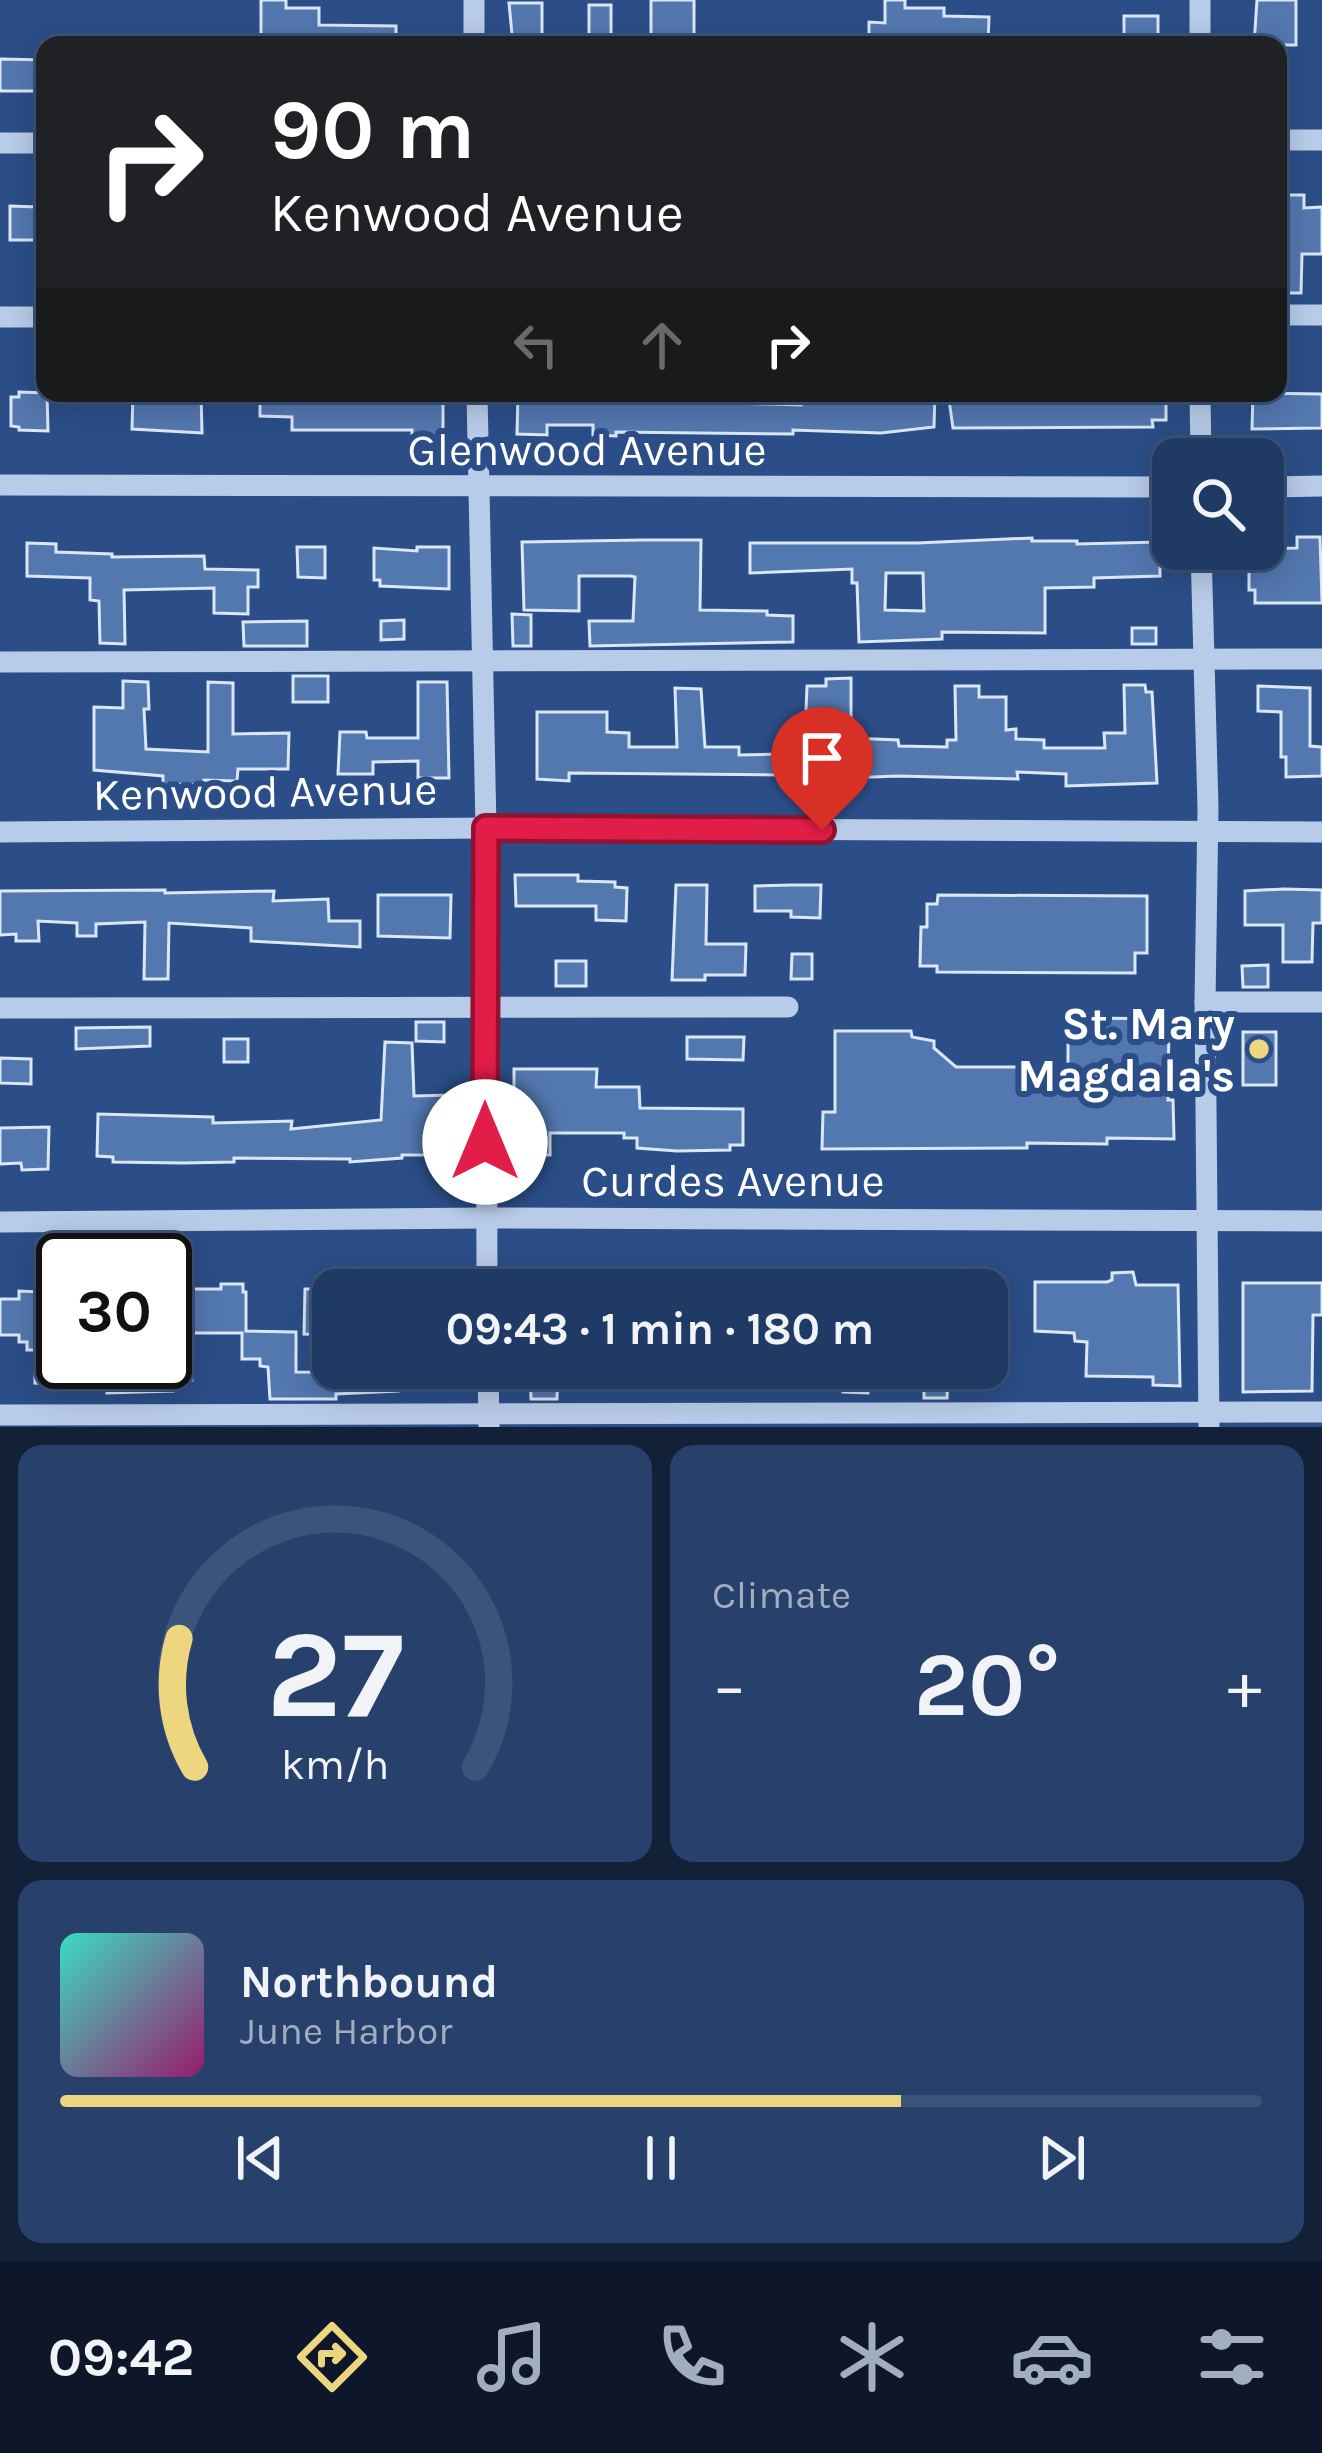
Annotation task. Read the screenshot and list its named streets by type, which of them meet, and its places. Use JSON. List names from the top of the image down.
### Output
{
  "streets": {
    "street": ["Glenwood Avenue", "Kenwood Avenue", "Curdes Avenue"]
  },
  "places": ["St. Mary Magdala's"],
  "page": {
    "turn": ["90 m", "Kenwood Avenue"],
    "limit": "30",
    "trip": "09:43 · 1 min · 180 m",
    "tile": "Climate",
    "heat": ["−", "20°", "+"],
    "song": ["Northbound", "June Harbor"],
    "tabs": "09:42",
    "gauge": ["27", "km/h"]
  }
}
